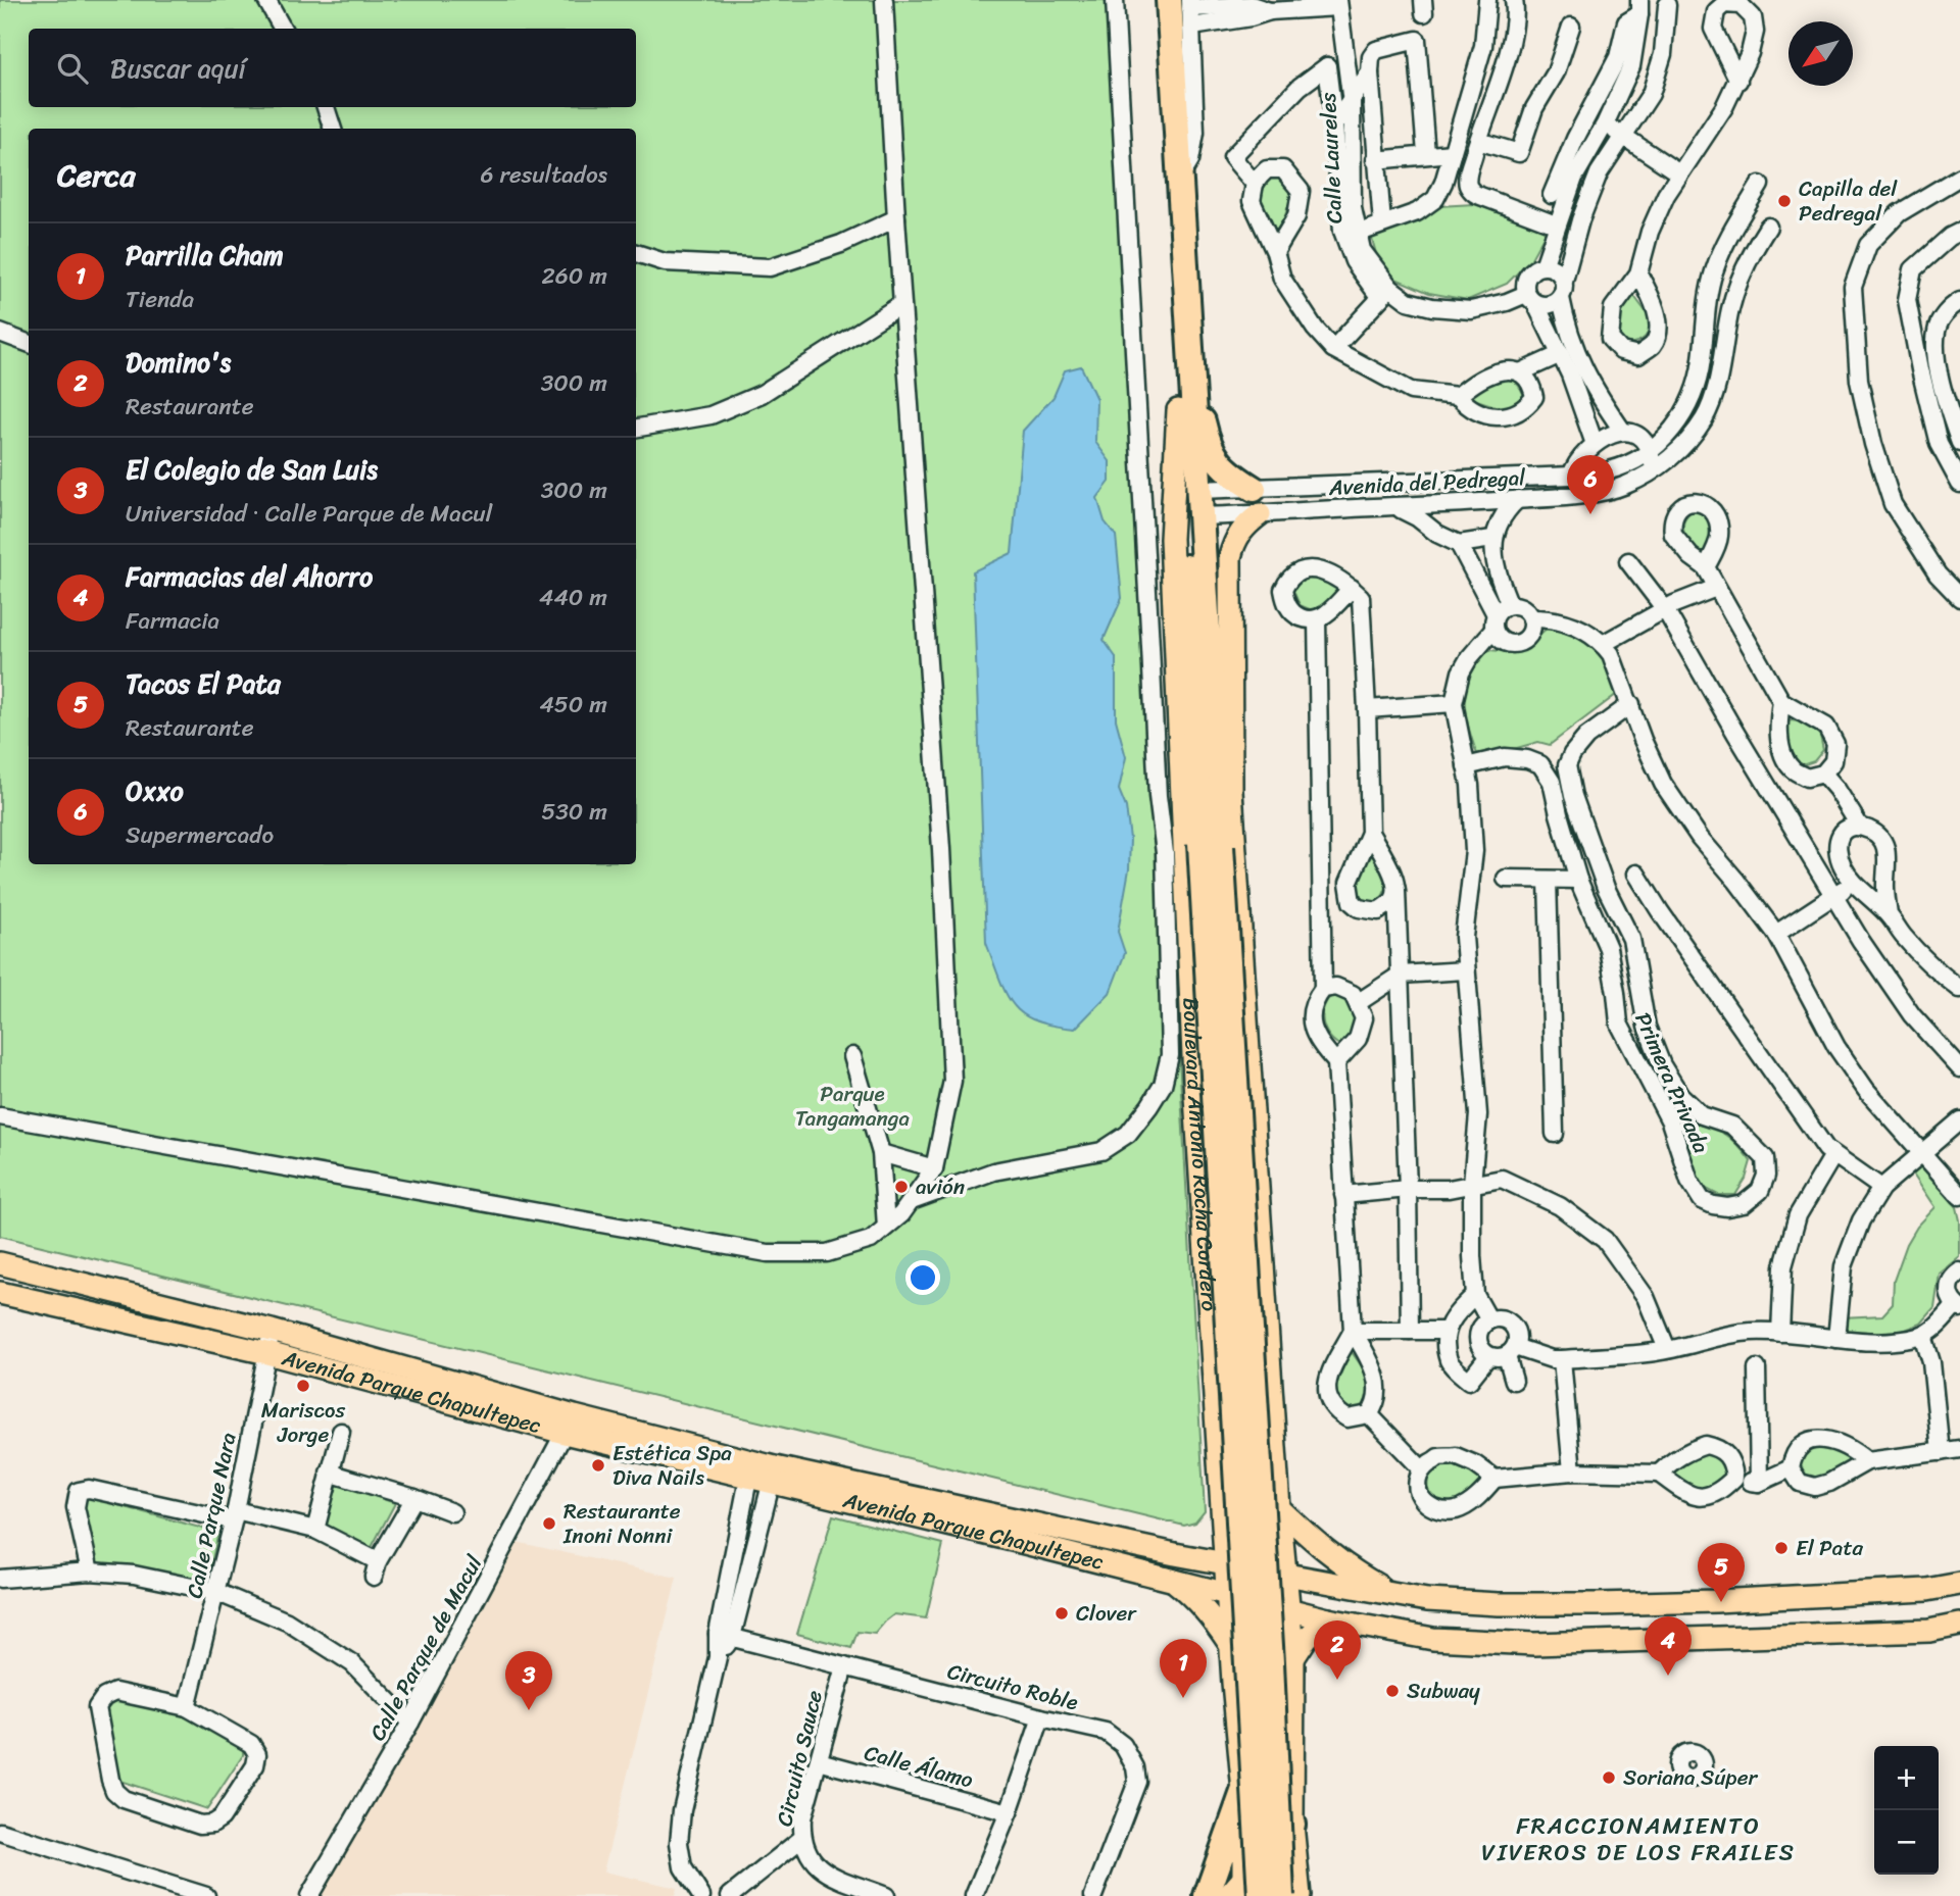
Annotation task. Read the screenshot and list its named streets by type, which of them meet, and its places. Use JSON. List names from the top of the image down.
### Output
{
  "streets": {
    "main road": ["Boulevard Antonio Rocha Cordero", "Avenida Parque Chapultepec"],
    "street": [
      "Calle Laureles",
      "Avenida del Pedregal",
      "Primera Privada",
      "Calle Parque Nara",
      "Calle Parque de Macul",
      "Circuito Roble",
      "Circuito Sauce",
      "Calle Álamo"
    ]
  },
  "crossings": [
    ["Boulevard Antonio Rocha Cordero", "Avenida Parque Chapultepec"],
    ["Avenida Parque Chapultepec", "Calle Parque Nara"],
    ["Avenida Parque Chapultepec", "Calle Parque de Macul"],
    ["Circuito Roble", "Circuito Sauce"],
    ["Circuito Sauce", "Calle Álamo"]
  ],
  "districts": ["FRACCIONAMIENTO VIVEROS DE LOS FRAILES"],
  "parks": ["Parque Tangamanga"],
  "places": [
    "Capilla del Pedregal",
    "avión",
    "Mariscos Jorge",
    "Estética Spa Diva Nails",
    "Restaurante Inoni Nonni",
    "El Pata",
    "Clover",
    "Subway",
    "Soriana Súper"
  ],
  "north": "bottom left",
  "page": {
    "search": "Buscar aquí",
    "heading": ["Cerca", "6 resultados"],
    "list": [
      {
        "mark": "1",
        "name": "Parrilla Cham",
        "note": "Tienda",
        "value": "260 m"
      },
      {
        "mark": "2",
        "name": "Domino's",
        "note": "Restaurante",
        "value": "300 m"
      },
      {
        "mark": "3",
        "name": "El Colegio de San Luis",
        "note": "Universidad · Calle Parque de Macul",
        "value": "300 m"
      },
      {
        "mark": "4",
        "name": "Farmacias del Ahorro",
        "note": "Farmacia",
        "value": "440 m"
      },
      {
        "mark": "5",
        "name": "Tacos El Pata",
        "note": "Restaurante",
        "value": "450 m"
      },
      {
        "mark": "6",
        "name": "Oxxo",
        "note": "Supermercado",
        "value": "530 m"
      }
    ],
    "pins": [
      "6",
      "5",
      "4",
      "2",
      "1",
      "3"
    ],
    "map_buttons": ["+", "−"]
  }
}
